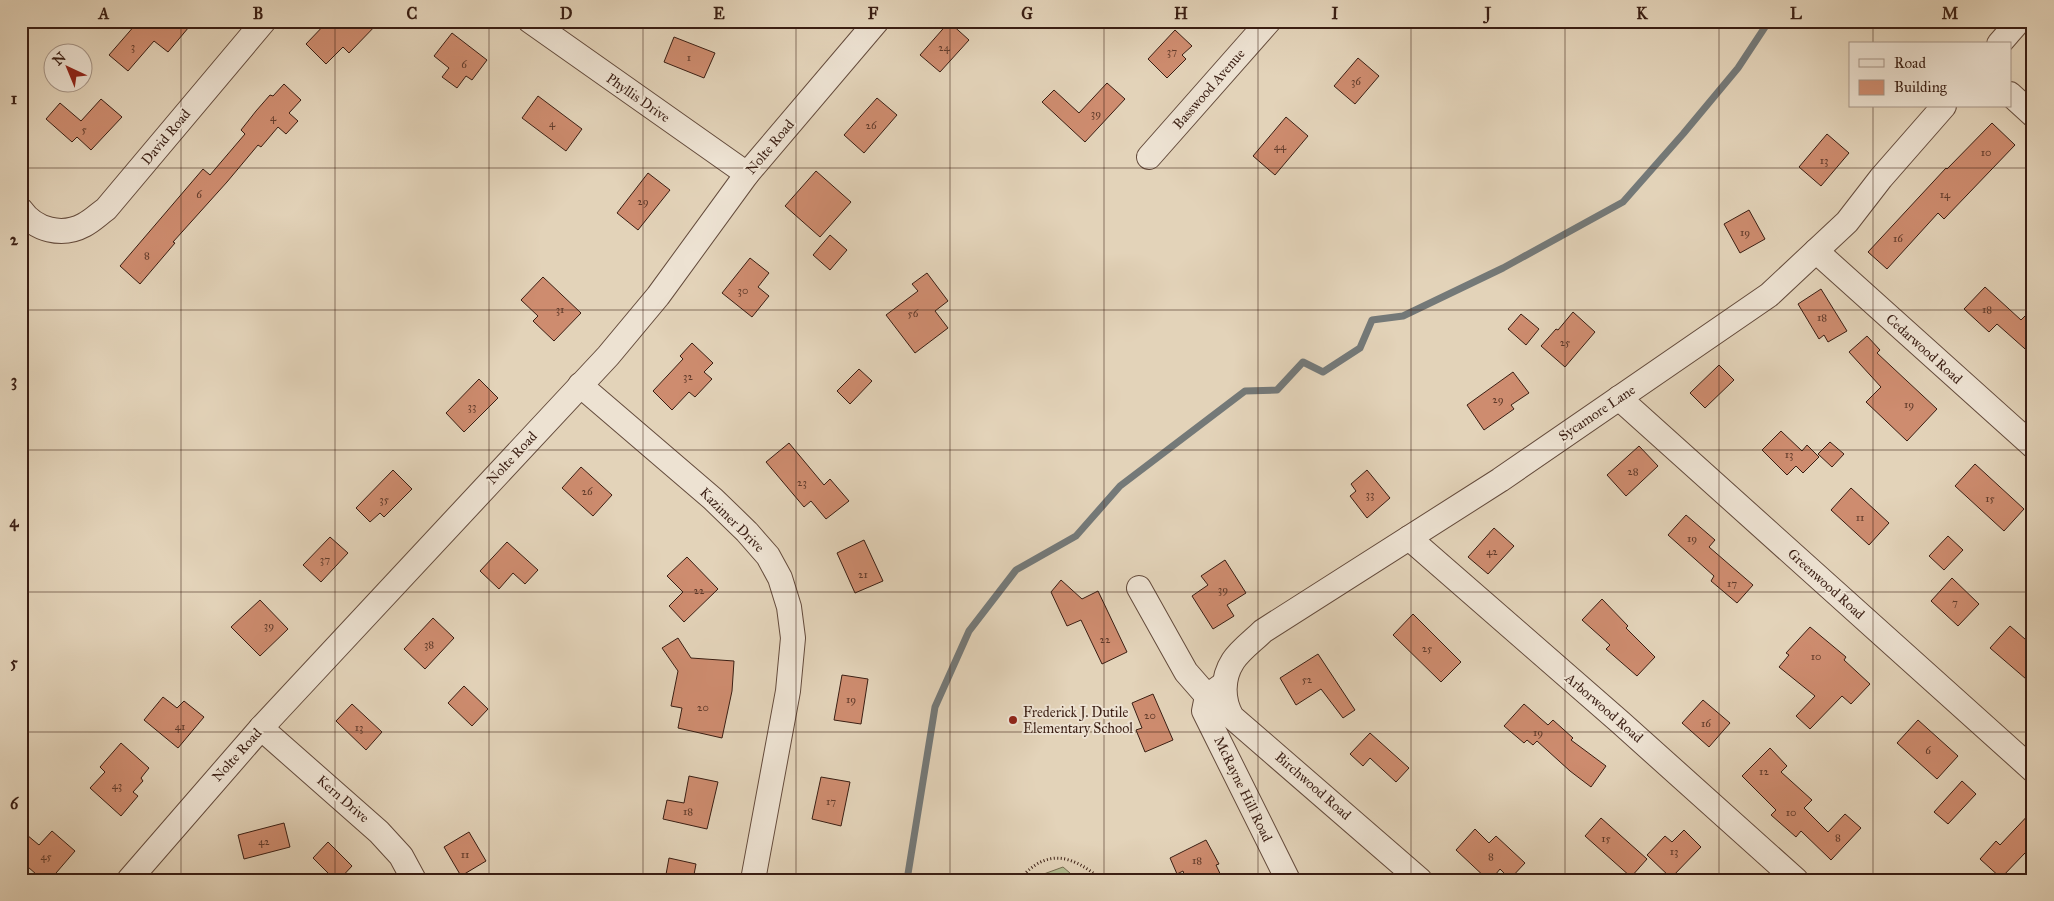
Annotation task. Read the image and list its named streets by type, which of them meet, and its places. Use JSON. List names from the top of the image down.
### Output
{
  "streets": {
    "street": [
      "Basswood Avenue",
      "Phyllis Drive",
      "David Road",
      "Nolte Road",
      "Cedarwood Road",
      "Sycamore Lane",
      "Kazimer Drive",
      "Greenwood Road",
      "Arborwood Road",
      "Birchwood Road",
      "McRayne Hill Road",
      "Kern Drive"
    ]
  },
  "crossings": [
    ["Phyllis Drive", "Nolte Road"],
    ["Nolte Road", "Kazimer Drive"],
    ["Nolte Road", "Kern Drive"],
    ["Cedarwood Road", "Sycamore Lane"],
    ["Sycamore Lane", "Greenwood Road"],
    ["Sycamore Lane", "Arborwood Road"],
    ["Sycamore Lane", "Birchwood Road"],
    ["Sycamore Lane", "McRayne Hill Road"],
    ["Birchwood Road", "McRayne Hill Road"]
  ],
  "places": ["Frederick J. Dutile Elementary School"],
  "house_numbers": [
    "3",
    "24",
    "37",
    "1",
    "6",
    "36",
    "39",
    "4",
    "4",
    "26",
    "5",
    "44",
    "10",
    "13",
    "6",
    "14",
    "29",
    "19",
    "16",
    "8",
    "30",
    "31",
    "18",
    "56",
    "18",
    "25",
    "32",
    "29",
    "19",
    "33",
    "13",
    "28",
    "23",
    "26",
    "33",
    "15",
    "35",
    "11",
    "19",
    "42",
    "37",
    "21",
    "17",
    "39",
    "22",
    "7",
    "39",
    "22",
    "38",
    "25",
    "10",
    "52",
    "19",
    "20",
    "20",
    "16",
    "41",
    "13",
    "19",
    "6",
    "12",
    "43",
    "17",
    "18",
    "10",
    "8",
    "15",
    "42",
    "13",
    "11",
    "45",
    "8",
    "18"
  ],
  "legend": ["Road", "Building"],
  "north": "top left",
  "grid": {
    "columns": [
      "A",
      "B",
      "C",
      "D",
      "E",
      "F",
      "G",
      "H",
      "I",
      "J",
      "K",
      "L",
      "M"
    ],
    "rows": [
      "1",
      "2",
      "3",
      "4",
      "5",
      "6"
    ]
  }
}
